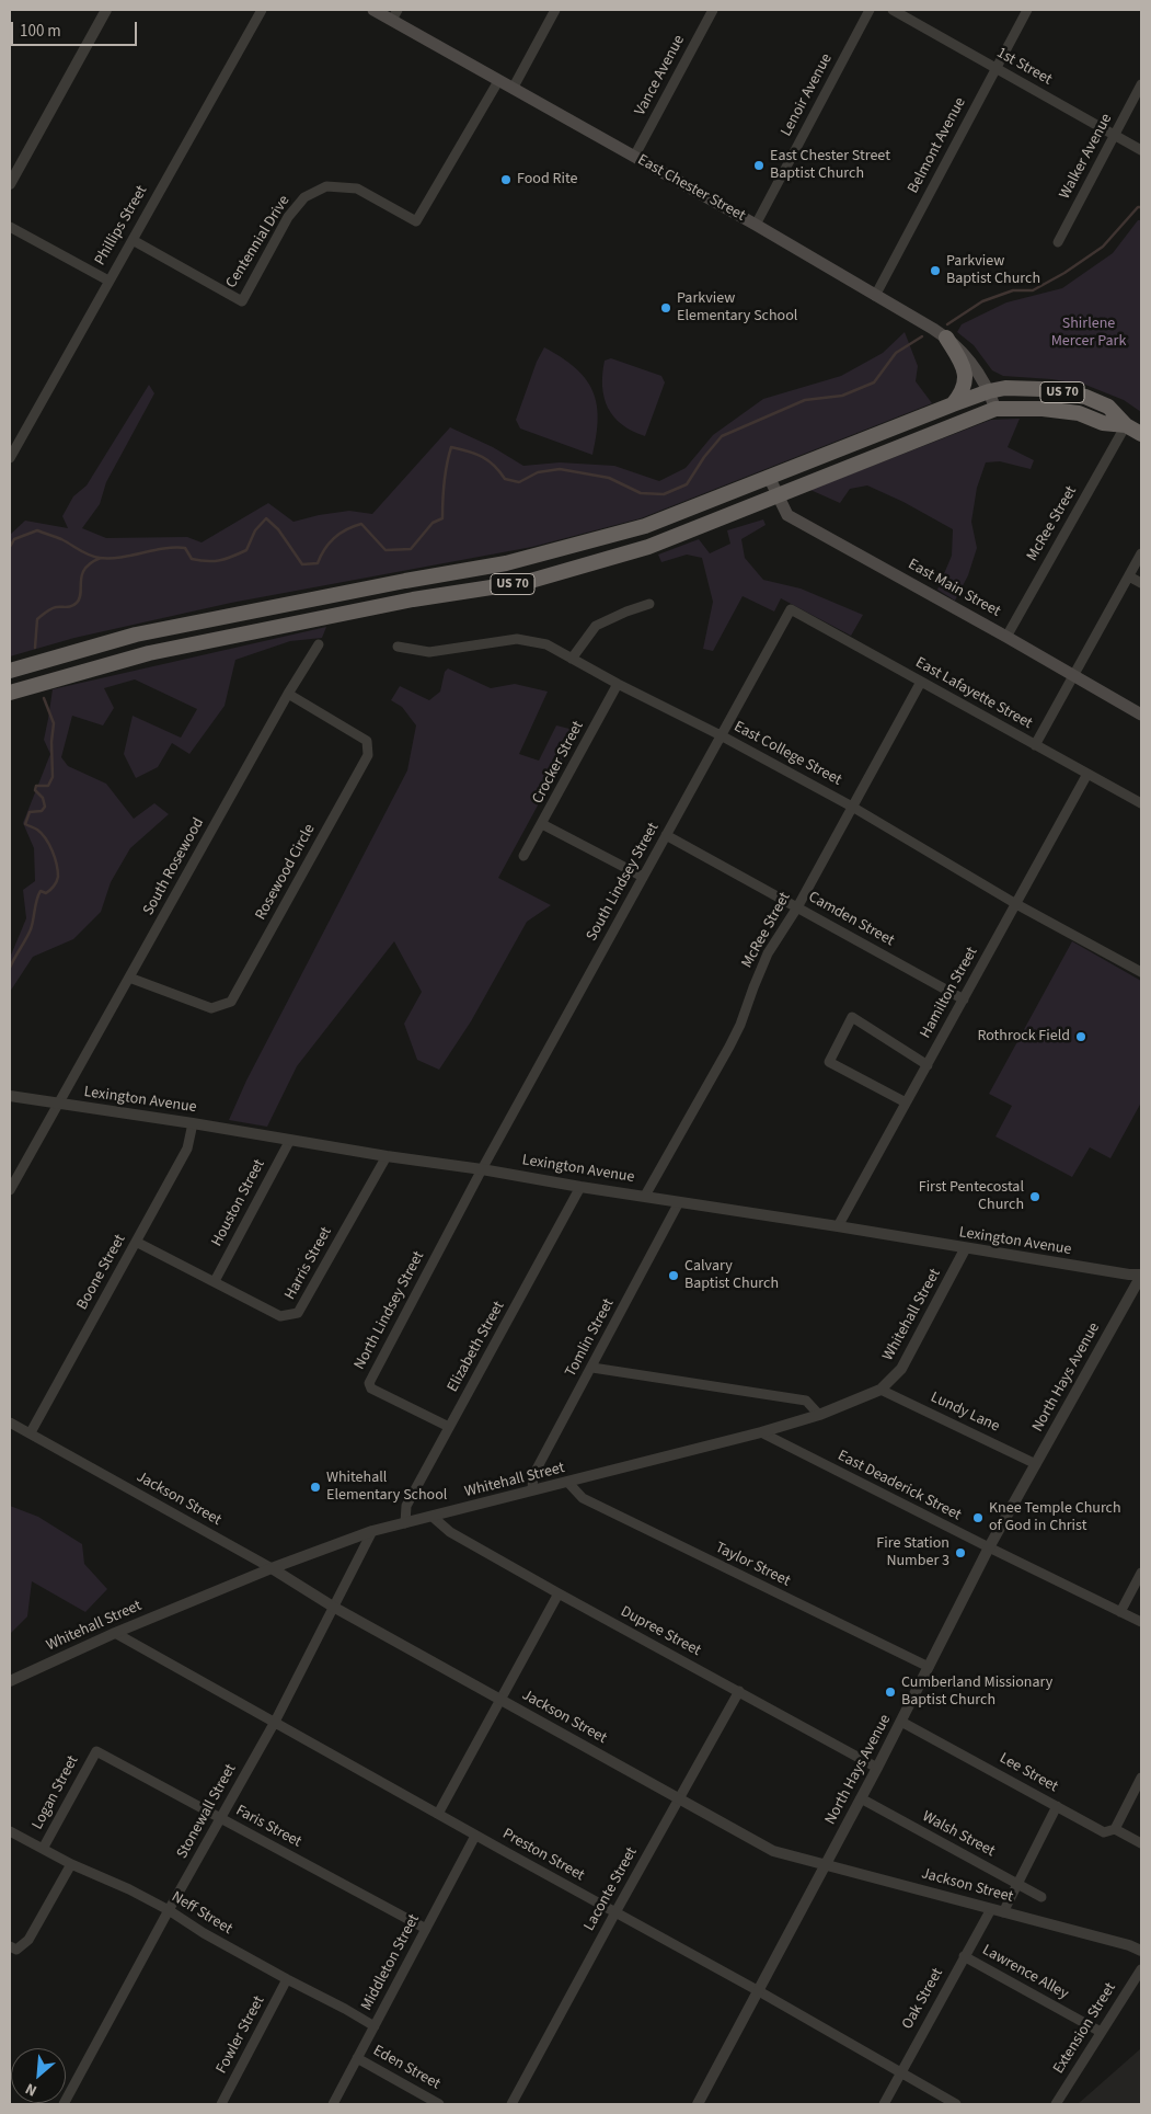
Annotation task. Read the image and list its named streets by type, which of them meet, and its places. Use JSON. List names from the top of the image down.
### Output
{
  "streets": {
    "highway": ["US 70"],
    "main road": ["East Chester Street", "East Main Street"],
    "street": [
      "1st Street",
      "Vance Avenue",
      "Lenoir Avenue",
      "Belmont Avenue",
      "Walker Avenue",
      "Phillips Street",
      "Centennial Drive",
      "McRee Street",
      "East Lafayette Street",
      "East College Street",
      "Crocker Street",
      "South Rosewood",
      "Rosewood Circle",
      "South Lindsey Street",
      "Camden Street",
      "Hamilton Street",
      "Lexington Avenue",
      "Houston Street",
      "Harris Street",
      "Boone Street",
      "North Lindsey Street",
      "Whitehall Street",
      "Tomlin Street",
      "Elizabeth Street",
      "North Hays Avenue",
      "Lundy Lane",
      "East Deaderick Street",
      "Jackson Street",
      "Taylor Street",
      "Dupree Street",
      "Lee Street",
      "Logan Street",
      "Stonewall Street",
      "Faris Street",
      "Walsh Street",
      "Preston Street",
      "Laconte Street",
      "Neff Street",
      "Middleton Street",
      "Lawrence Alley",
      "Oak Street",
      "Extension Street",
      "Fowler Street",
      "Eden Street"
    ]
  },
  "crossings": [
    ["1st Street", "Belmont Avenue"],
    ["1st Street", "Walker Avenue"],
    ["Vance Avenue", "East Chester Street"],
    ["Lenoir Avenue", "East Chester Street"],
    ["Belmont Avenue", "East Chester Street"],
    ["East Chester Street", "Centennial Drive"],
    ["East Chester Street", "US 70"],
    ["Phillips Street", "Centennial Drive"],
    ["US 70", "McRee Street"],
    ["US 70", "East Main Street"],
    ["McRee Street", "East Main Street"],
    ["McRee Street", "East Lafayette Street"],
    ["McRee Street", "East College Street"],
    ["McRee Street", "Camden Street"],
    ["McRee Street", "Lexington Avenue"],
    ["East Lafayette Street", "South Lindsey Street"],
    ["East Lafayette Street", "Hamilton Street"],
    ["East College Street", "Crocker Street"],
    ["East College Street", "South Lindsey Street"],
    ["East College Street", "Hamilton Street"],
    ["South Rosewood", "Rosewood Circle"],
    ["South Rosewood", "Lexington Avenue"],
    ["South Lindsey Street", "Camden Street"],
    ["South Lindsey Street", "Lexington Avenue"],
    ["South Lindsey Street", "North Lindsey Street"],
    ["Camden Street", "Hamilton Street"],
    ["Hamilton Street", "Lexington Avenue"],
    ["Lexington Avenue", "Houston Street"],
    ["Lexington Avenue", "Harris Street"],
    ["Lexington Avenue", "Boone Street"],
    ["Lexington Avenue", "North Lindsey Street"],
    ["Lexington Avenue", "Whitehall Street"],
    ["Lexington Avenue", "Tomlin Street"],
    ["Lexington Avenue", "Elizabeth Street"],
    ["Lexington Avenue", "North Hays Avenue"],
    ["Houston Street", "Harris Street"],
    ["Harris Street", "Boone Street"],
    ["Boone Street", "Jackson Street"],
    ["North Lindsey Street", "Elizabeth Street"],
    ["Whitehall Street", "Tomlin Street"],
    ["Whitehall Street", "Elizabeth Street"],
    ["Whitehall Street", "Lundy Lane"],
    ["Whitehall Street", "East Deaderick Street"],
    ["Whitehall Street", "Jackson Street"],
    ["Whitehall Street", "Taylor Street"],
    ["Whitehall Street", "Dupree Street"],
    ["Whitehall Street", "Stonewall Street"],
    ["Whitehall Street", "Preston Street"],
    ["North Hays Avenue", "Lundy Lane"],
    ["North Hays Avenue", "East Deaderick Street"],
    ["North Hays Avenue", "Jackson Street"],
    ["North Hays Avenue", "Taylor Street"],
    ["North Hays Avenue", "Dupree Street"],
    ["North Hays Avenue", "Lee Street"],
    ["North Hays Avenue", "Walsh Street"],
    ["North Hays Avenue", "Preston Street"],
    ["Jackson Street", "Stonewall Street"],
    ["Jackson Street", "Laconte Street"],
    ["Jackson Street", "Oak Street"],
    ["Dupree Street", "Laconte Street"],
    ["Logan Street", "Faris Street"],
    ["Logan Street", "Neff Street"],
    ["Stonewall Street", "Faris Street"],
    ["Stonewall Street", "Preston Street"],
    ["Stonewall Street", "Neff Street"],
    ["Faris Street", "Middleton Street"],
    ["Preston Street", "Laconte Street"],
    ["Preston Street", "Middleton Street"],
    ["Preston Street", "Oak Street"],
    ["Neff Street", "Middleton Street"],
    ["Neff Street", "Fowler Street"],
    ["Middleton Street", "Eden Street"],
    ["Lawrence Alley", "Oak Street"],
    ["Lawrence Alley", "Extension Street"]
  ],
  "parks": ["Shirlene Mercer Park"],
  "places": [
    "East Chester Street Baptist Church",
    "Food Rite",
    "Parkview Baptist Church",
    "Parkview Elementary School",
    "Rothrock Field",
    "First Pentecostal Church",
    "Calvary Baptist Church",
    "Whitehall Elementary School",
    "Knee Temple Church of God in Christ",
    "Fire Station Number 3",
    "Cumberland Missionary Baptist Church"
  ],
  "scale_bar": "100 m",
  "north": "bottom left"
}
